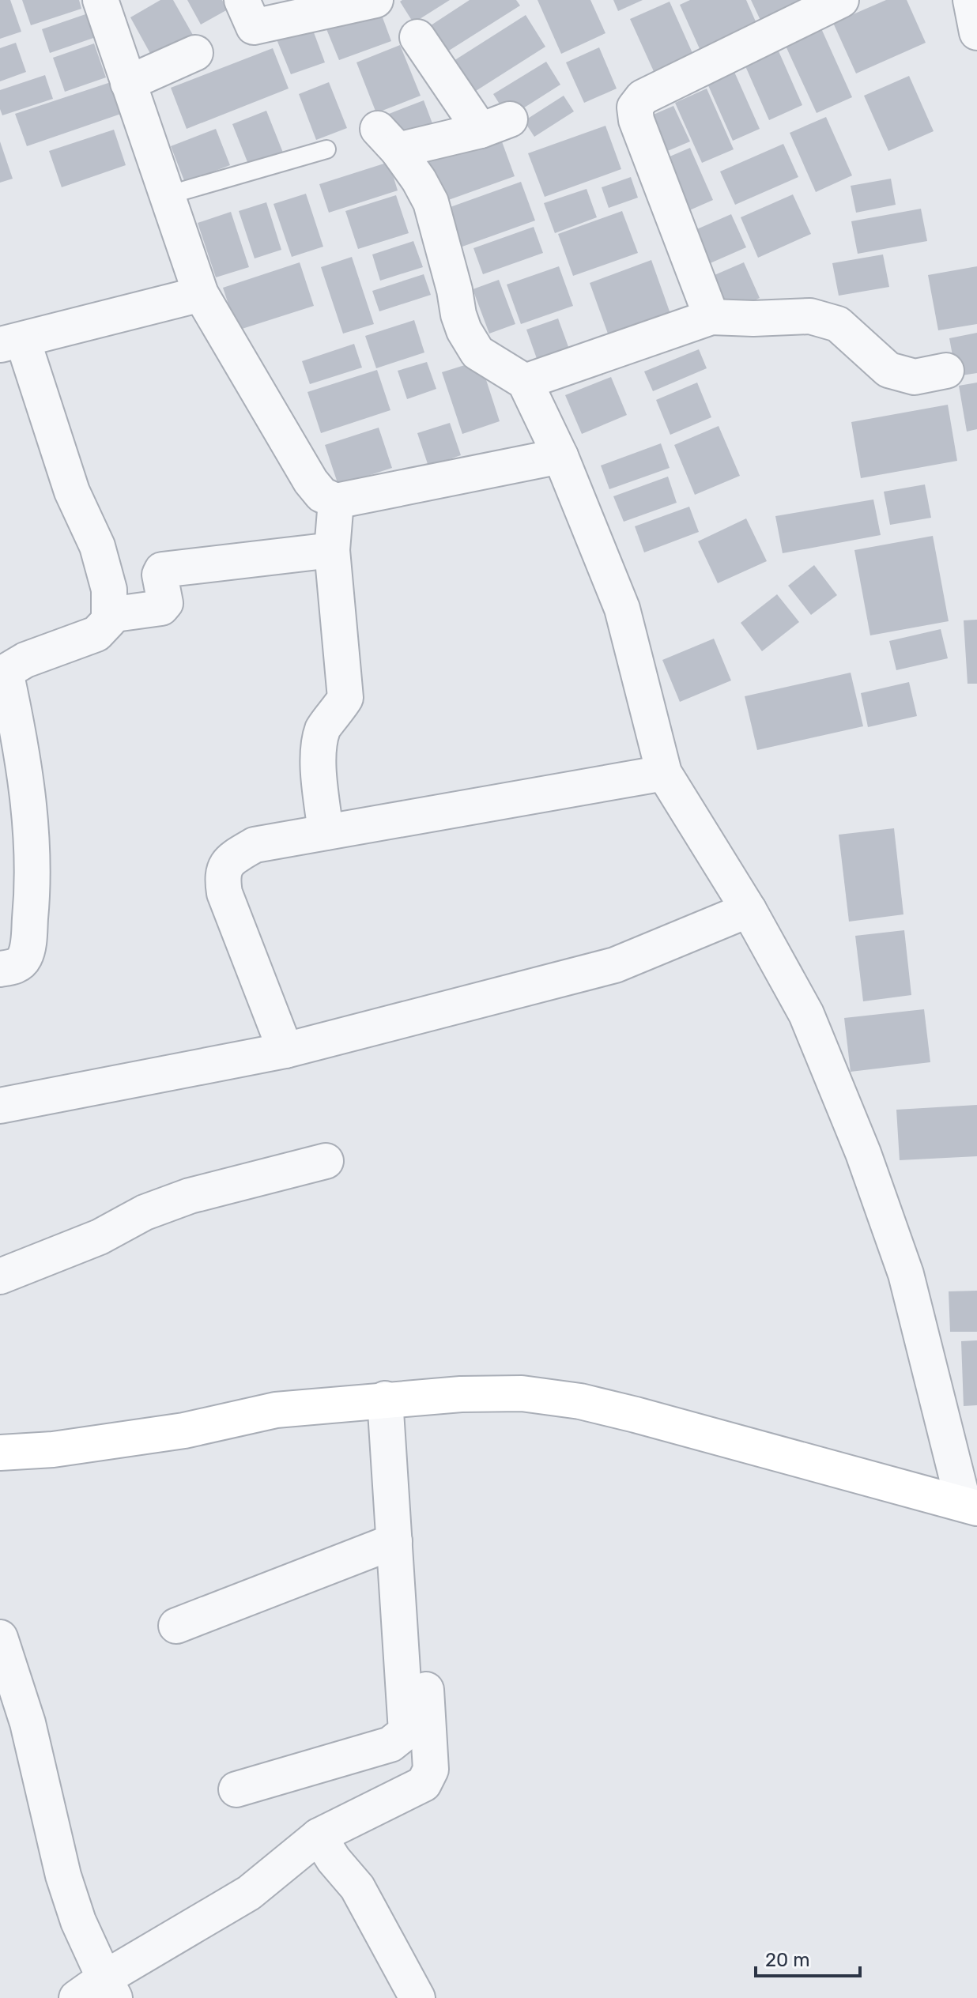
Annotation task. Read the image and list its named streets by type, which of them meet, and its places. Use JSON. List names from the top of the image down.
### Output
{
  "scale_bar": "20 m"
}
